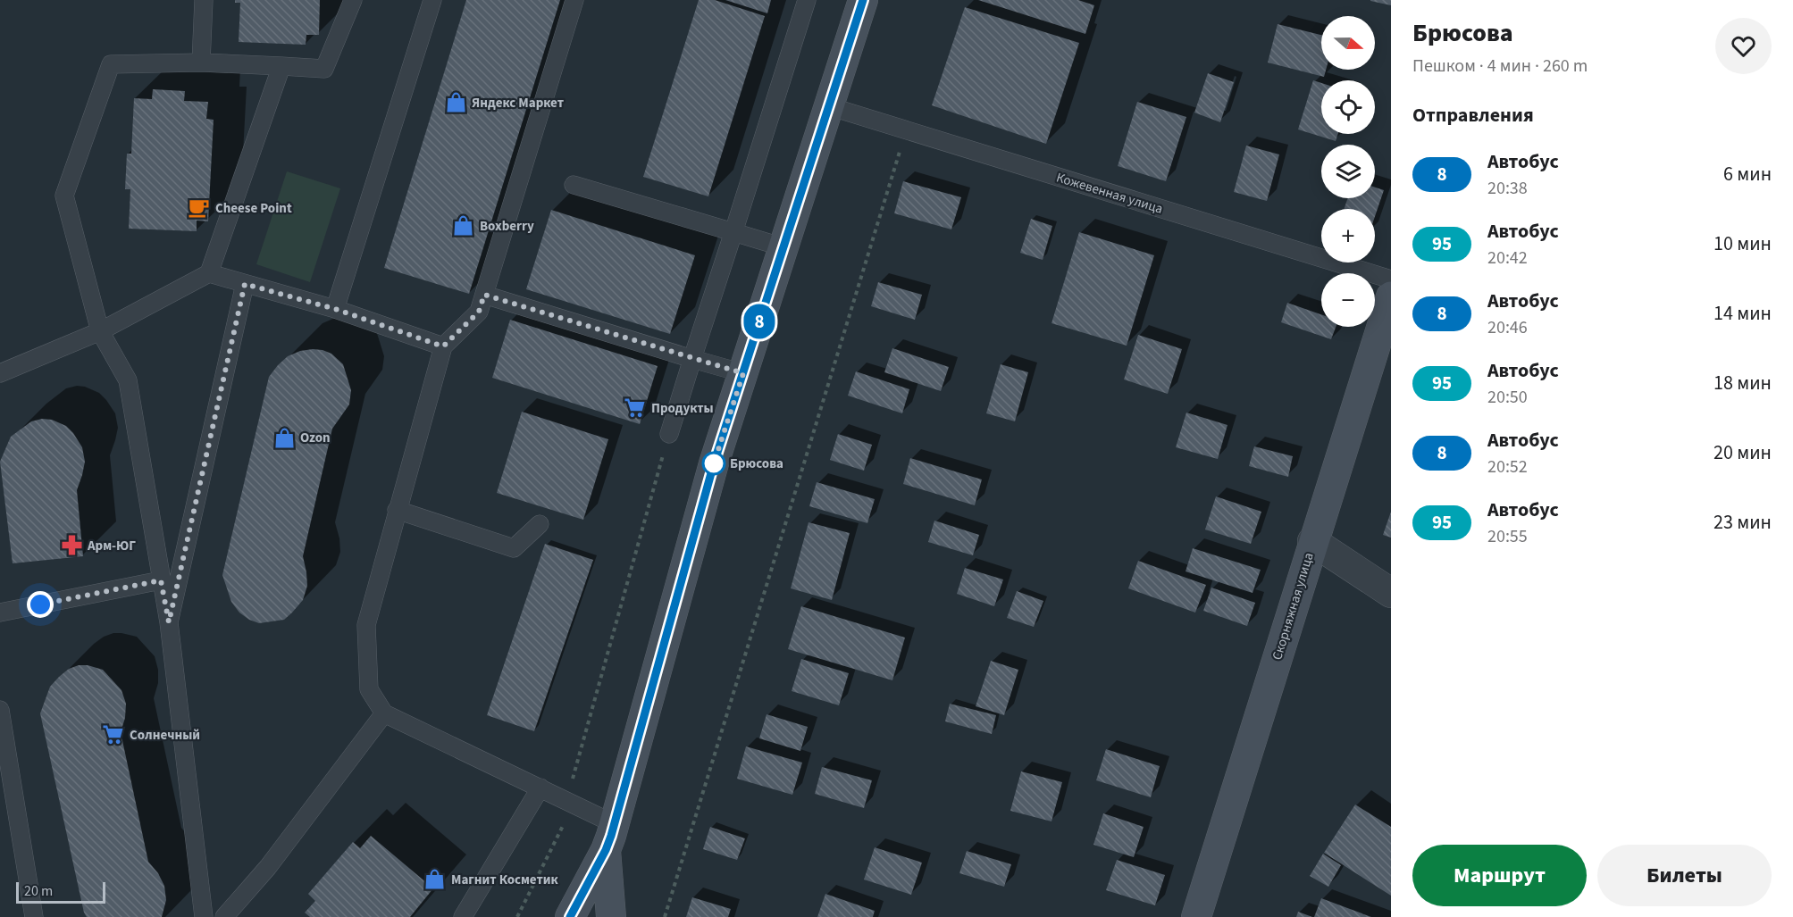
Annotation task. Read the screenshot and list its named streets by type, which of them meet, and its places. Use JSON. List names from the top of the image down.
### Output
{
  "streets": {
    "main road": ["Скорняжная улица"],
    "lane": ["Кожевенная улица"]
  },
  "places": {
    "shop": [
      "Яндекс Маркет",
      "Boxberry",
      "Ozon",
      "Магнит Косметик"
    ],
    "cafe": ["Cheese Point"],
    "supermarket": ["Продукты", "Солнечный"],
    "other": ["Брюсова"],
    "pharmacy": ["Арм-ЮГ"]
  },
  "lines": ["bus line 8"],
  "scale_bar": "20 m",
  "north": "right",
  "page": {
    "on_map": "8",
    "heading": [
      ["Брюсова", "Пешком · 4 мин · 260 m"],
      "Отправления"
    ],
    "map_buttons": ["+", "−"],
    "list": [
      {
        "mark": "8",
        "name": "Автобус",
        "note": "20:38",
        "value": "6 мин"
      },
      {
        "mark": "95",
        "name": "Автобус",
        "note": "20:42",
        "value": "10 мин"
      },
      {
        "mark": "8",
        "name": "Автобус",
        "note": "20:46",
        "value": "14 мин"
      },
      {
        "mark": "95",
        "name": "Автобус",
        "note": "20:50",
        "value": "18 мин"
      },
      {
        "mark": "8",
        "name": "Автобус",
        "note": "20:52",
        "value": "20 мин"
      },
      {
        "mark": "95",
        "name": "Автобус",
        "note": "20:55",
        "value": "23 мин"
      }
    ],
    "buttons": ["Маршрут", "Билеты"],
    "scale": "20 m"
  }
}
